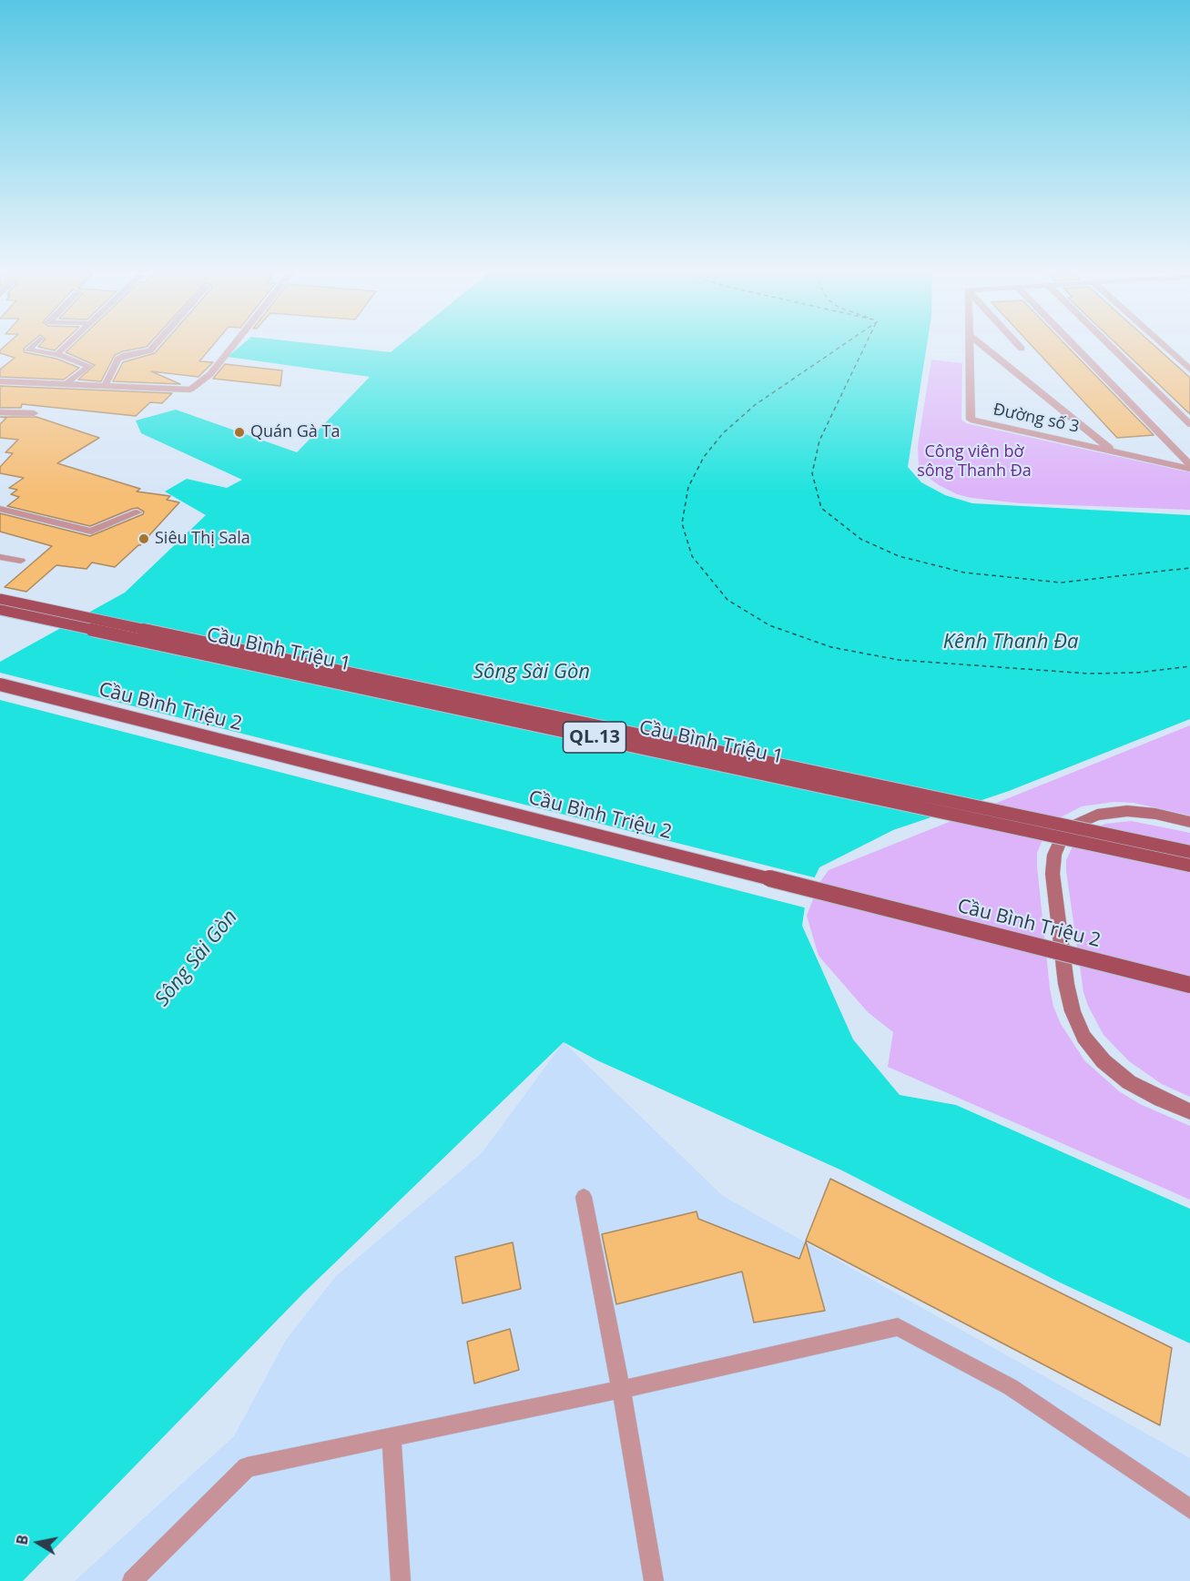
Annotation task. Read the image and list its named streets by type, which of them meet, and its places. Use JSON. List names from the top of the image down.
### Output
{
  "streets": {
    "main road": ["Cầu Bình Triệu 1", "Cầu Bình Triệu 2", "QL.13"],
    "street": ["Đường số 3"]
  },
  "water": ["Kênh Thanh Đa", "Sông Sài Gòn"],
  "parks": ["Công viên bờ sông Thanh Đa"],
  "places": ["Quán Gà Ta", "Siêu Thị Sala"],
  "north": "left"
}
